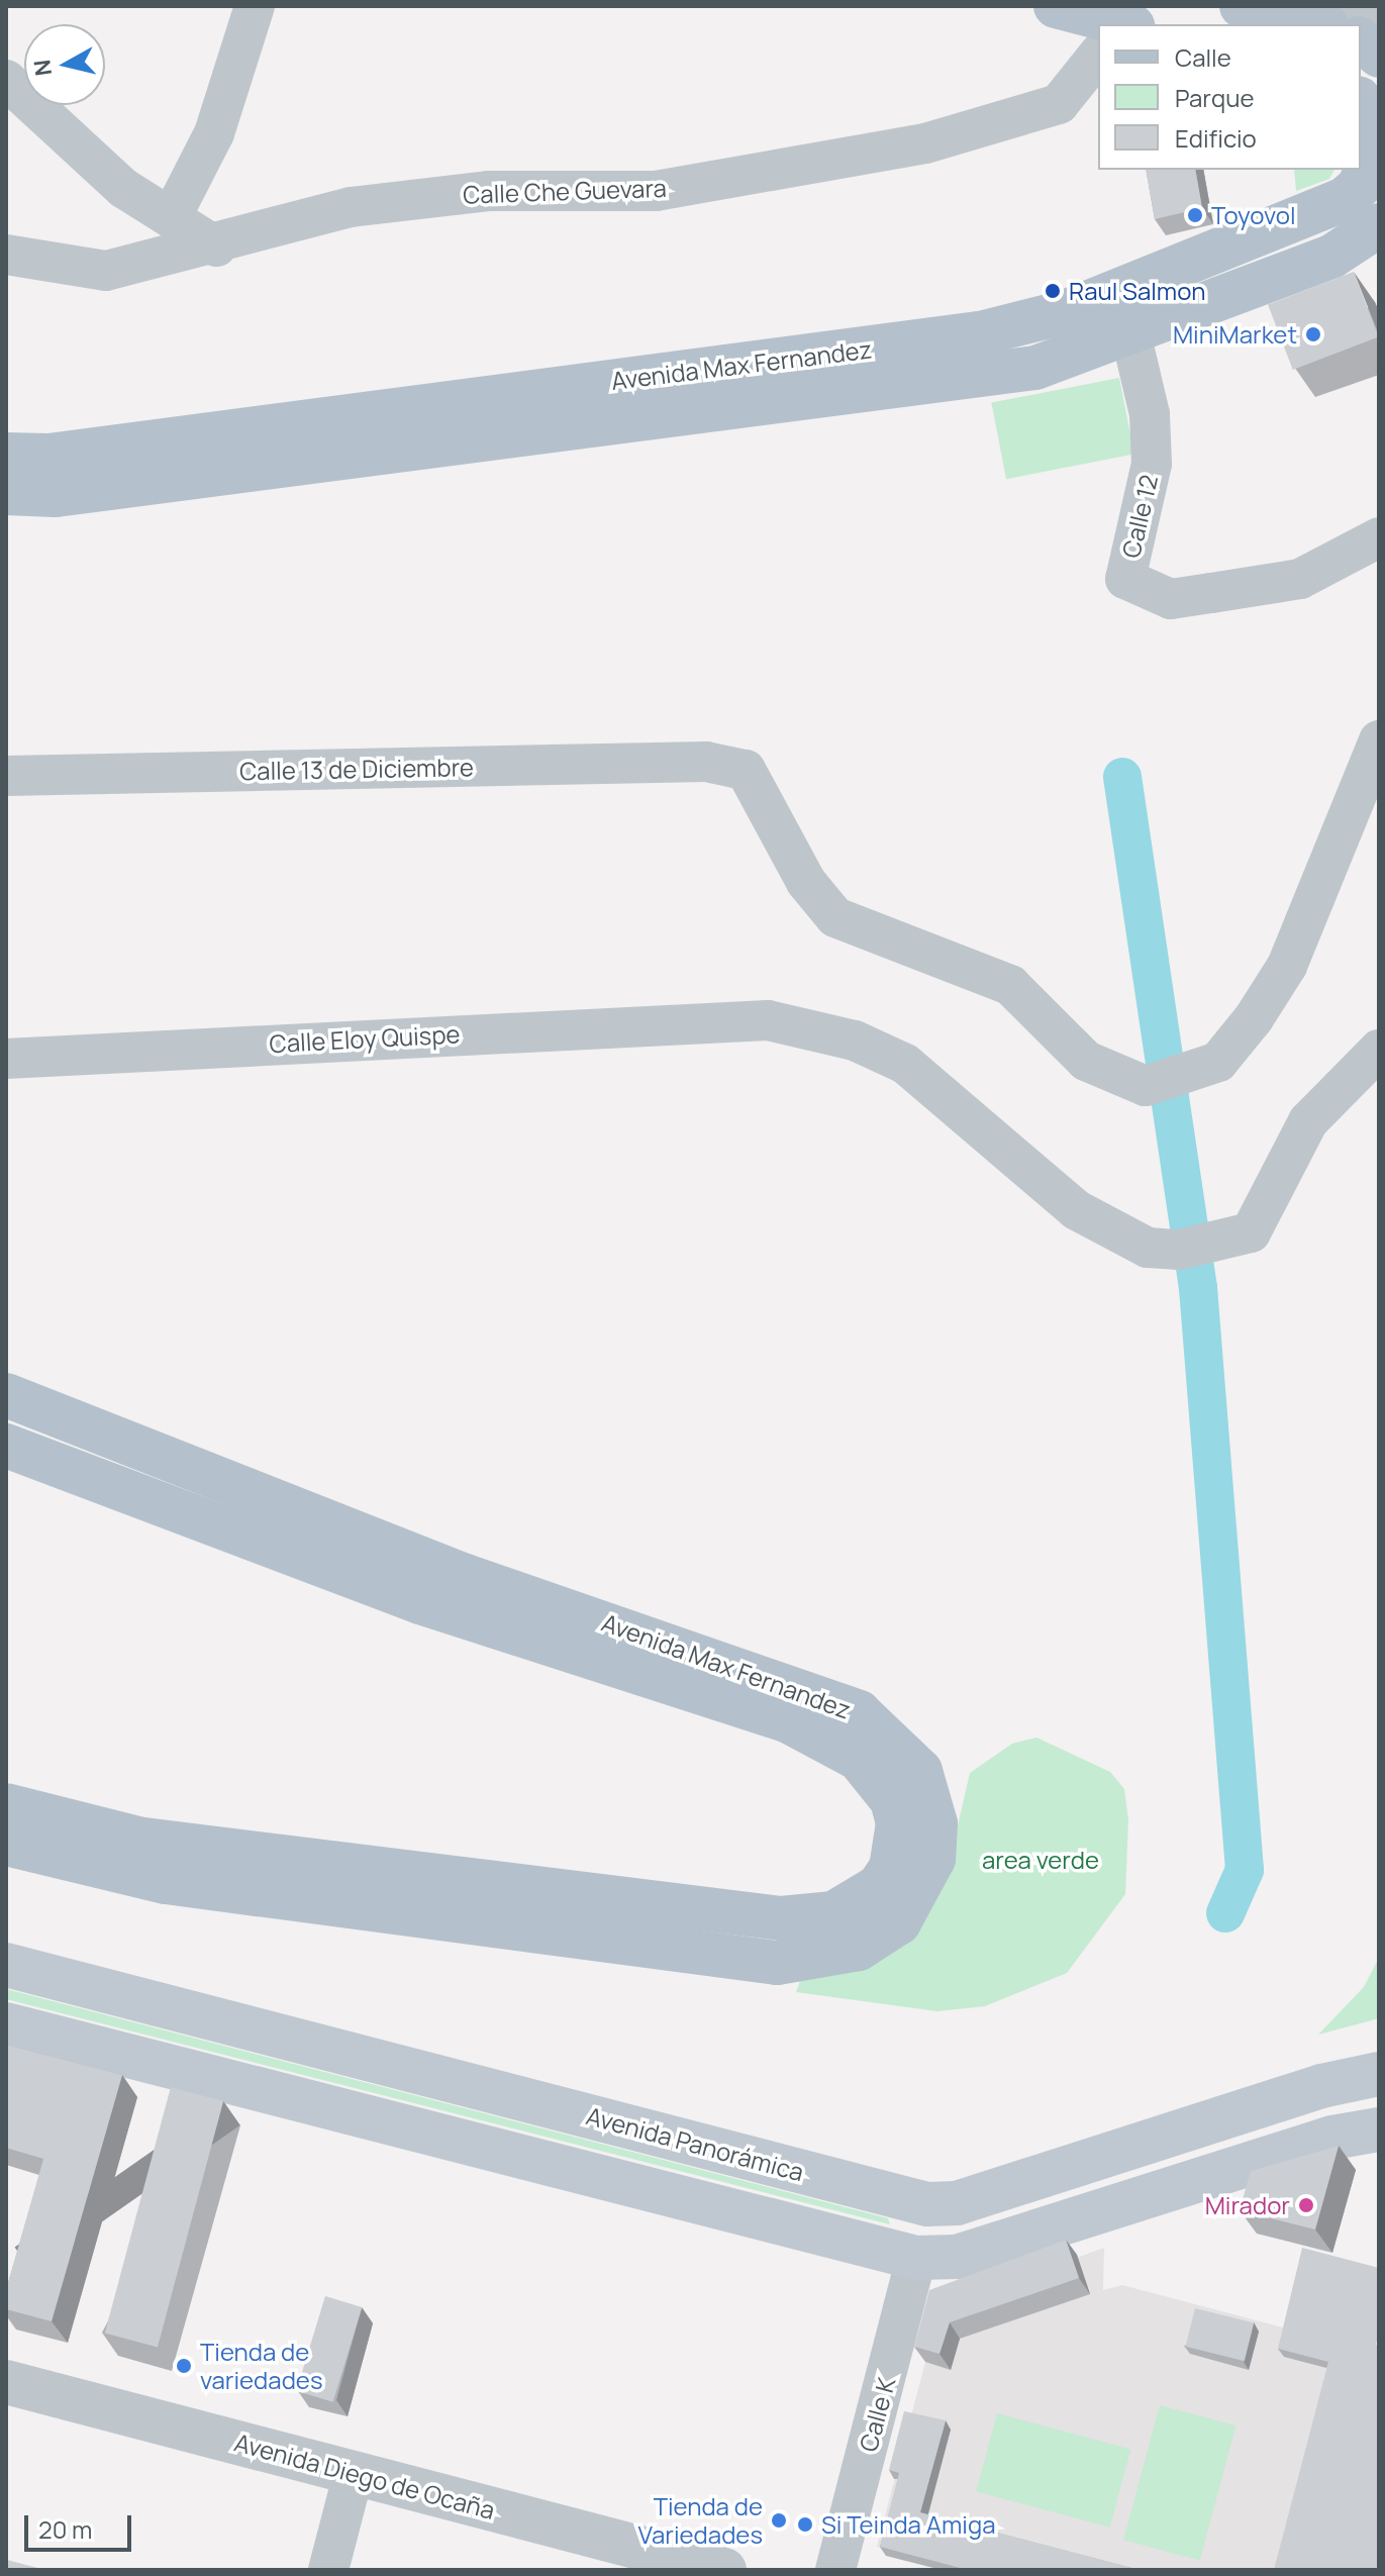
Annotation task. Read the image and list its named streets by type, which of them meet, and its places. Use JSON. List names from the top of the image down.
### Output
{
  "streets": {
    "main road": ["Avenida Max Fernandez", "Avenida Panorámica"],
    "street": [
      "Calle Che Guevara",
      "Calle 12",
      "Calle 13 de Diciembre",
      "Calle Eloy Quispe",
      "Calle K",
      "Avenida Diego de Ocaña"
    ]
  },
  "crossings": [
    ["Avenida Max Fernandez", "Calle 12"]
  ],
  "parks": ["area verde"],
  "places": [
    "Toyovol",
    "Raul Salmon",
    "MiniMarket",
    "Mirador",
    "Tienda de variedades",
    "Tienda de Variedades",
    "Si Teinda Amiga"
  ],
  "legend": ["Calle", "Parque", "Edificio"],
  "scale_bar": "20 m",
  "north": "left"
}
